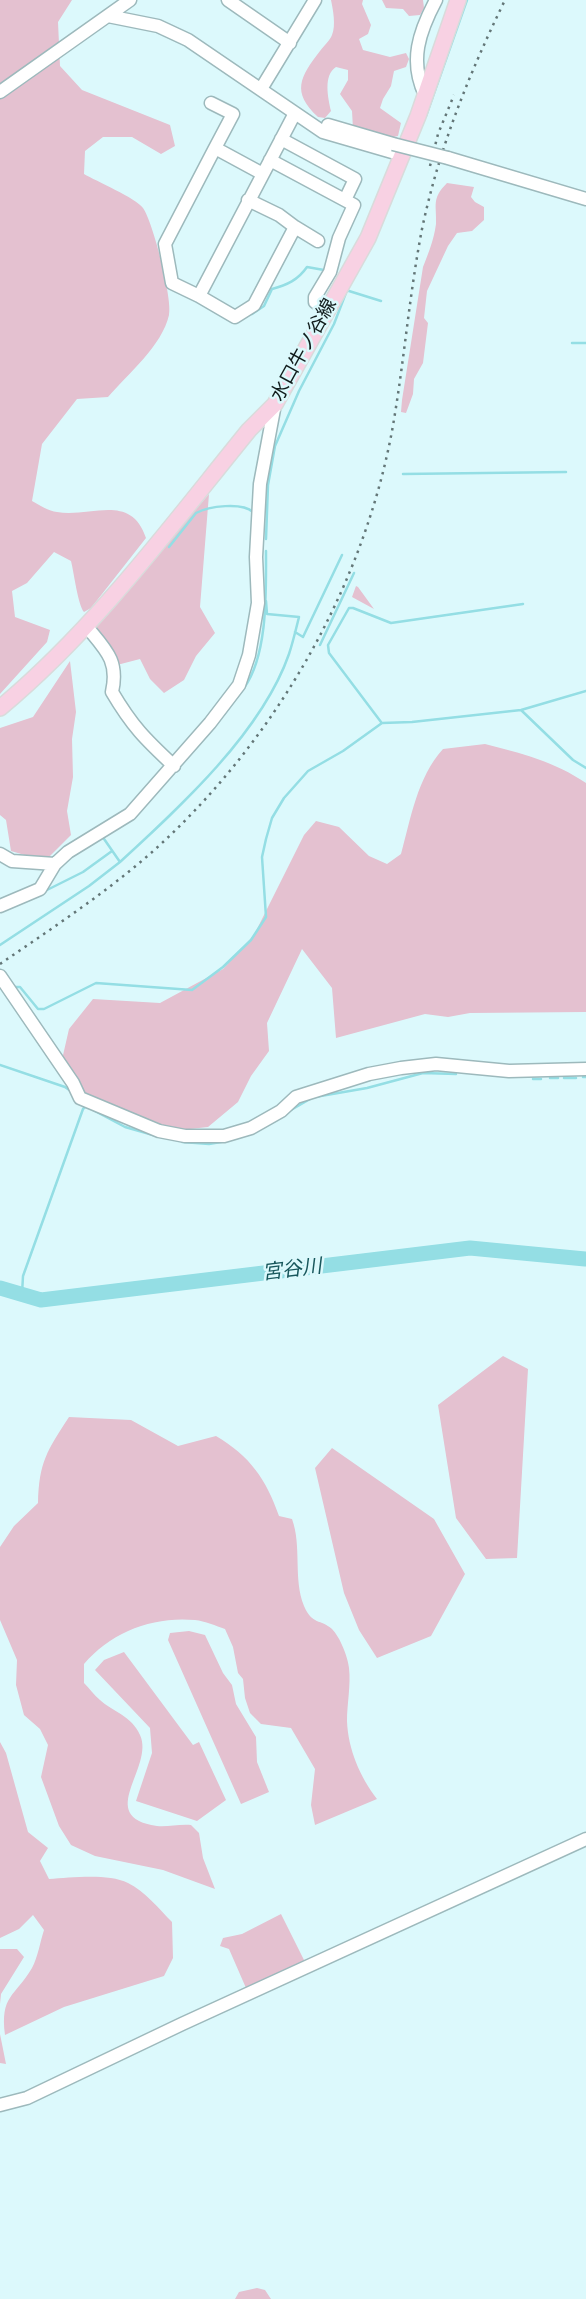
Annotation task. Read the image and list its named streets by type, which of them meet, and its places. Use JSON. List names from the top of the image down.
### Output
{
  "streets": {
    "main road": ["水口牛ノ谷線"]
  },
  "water": ["宮谷川"]
}
